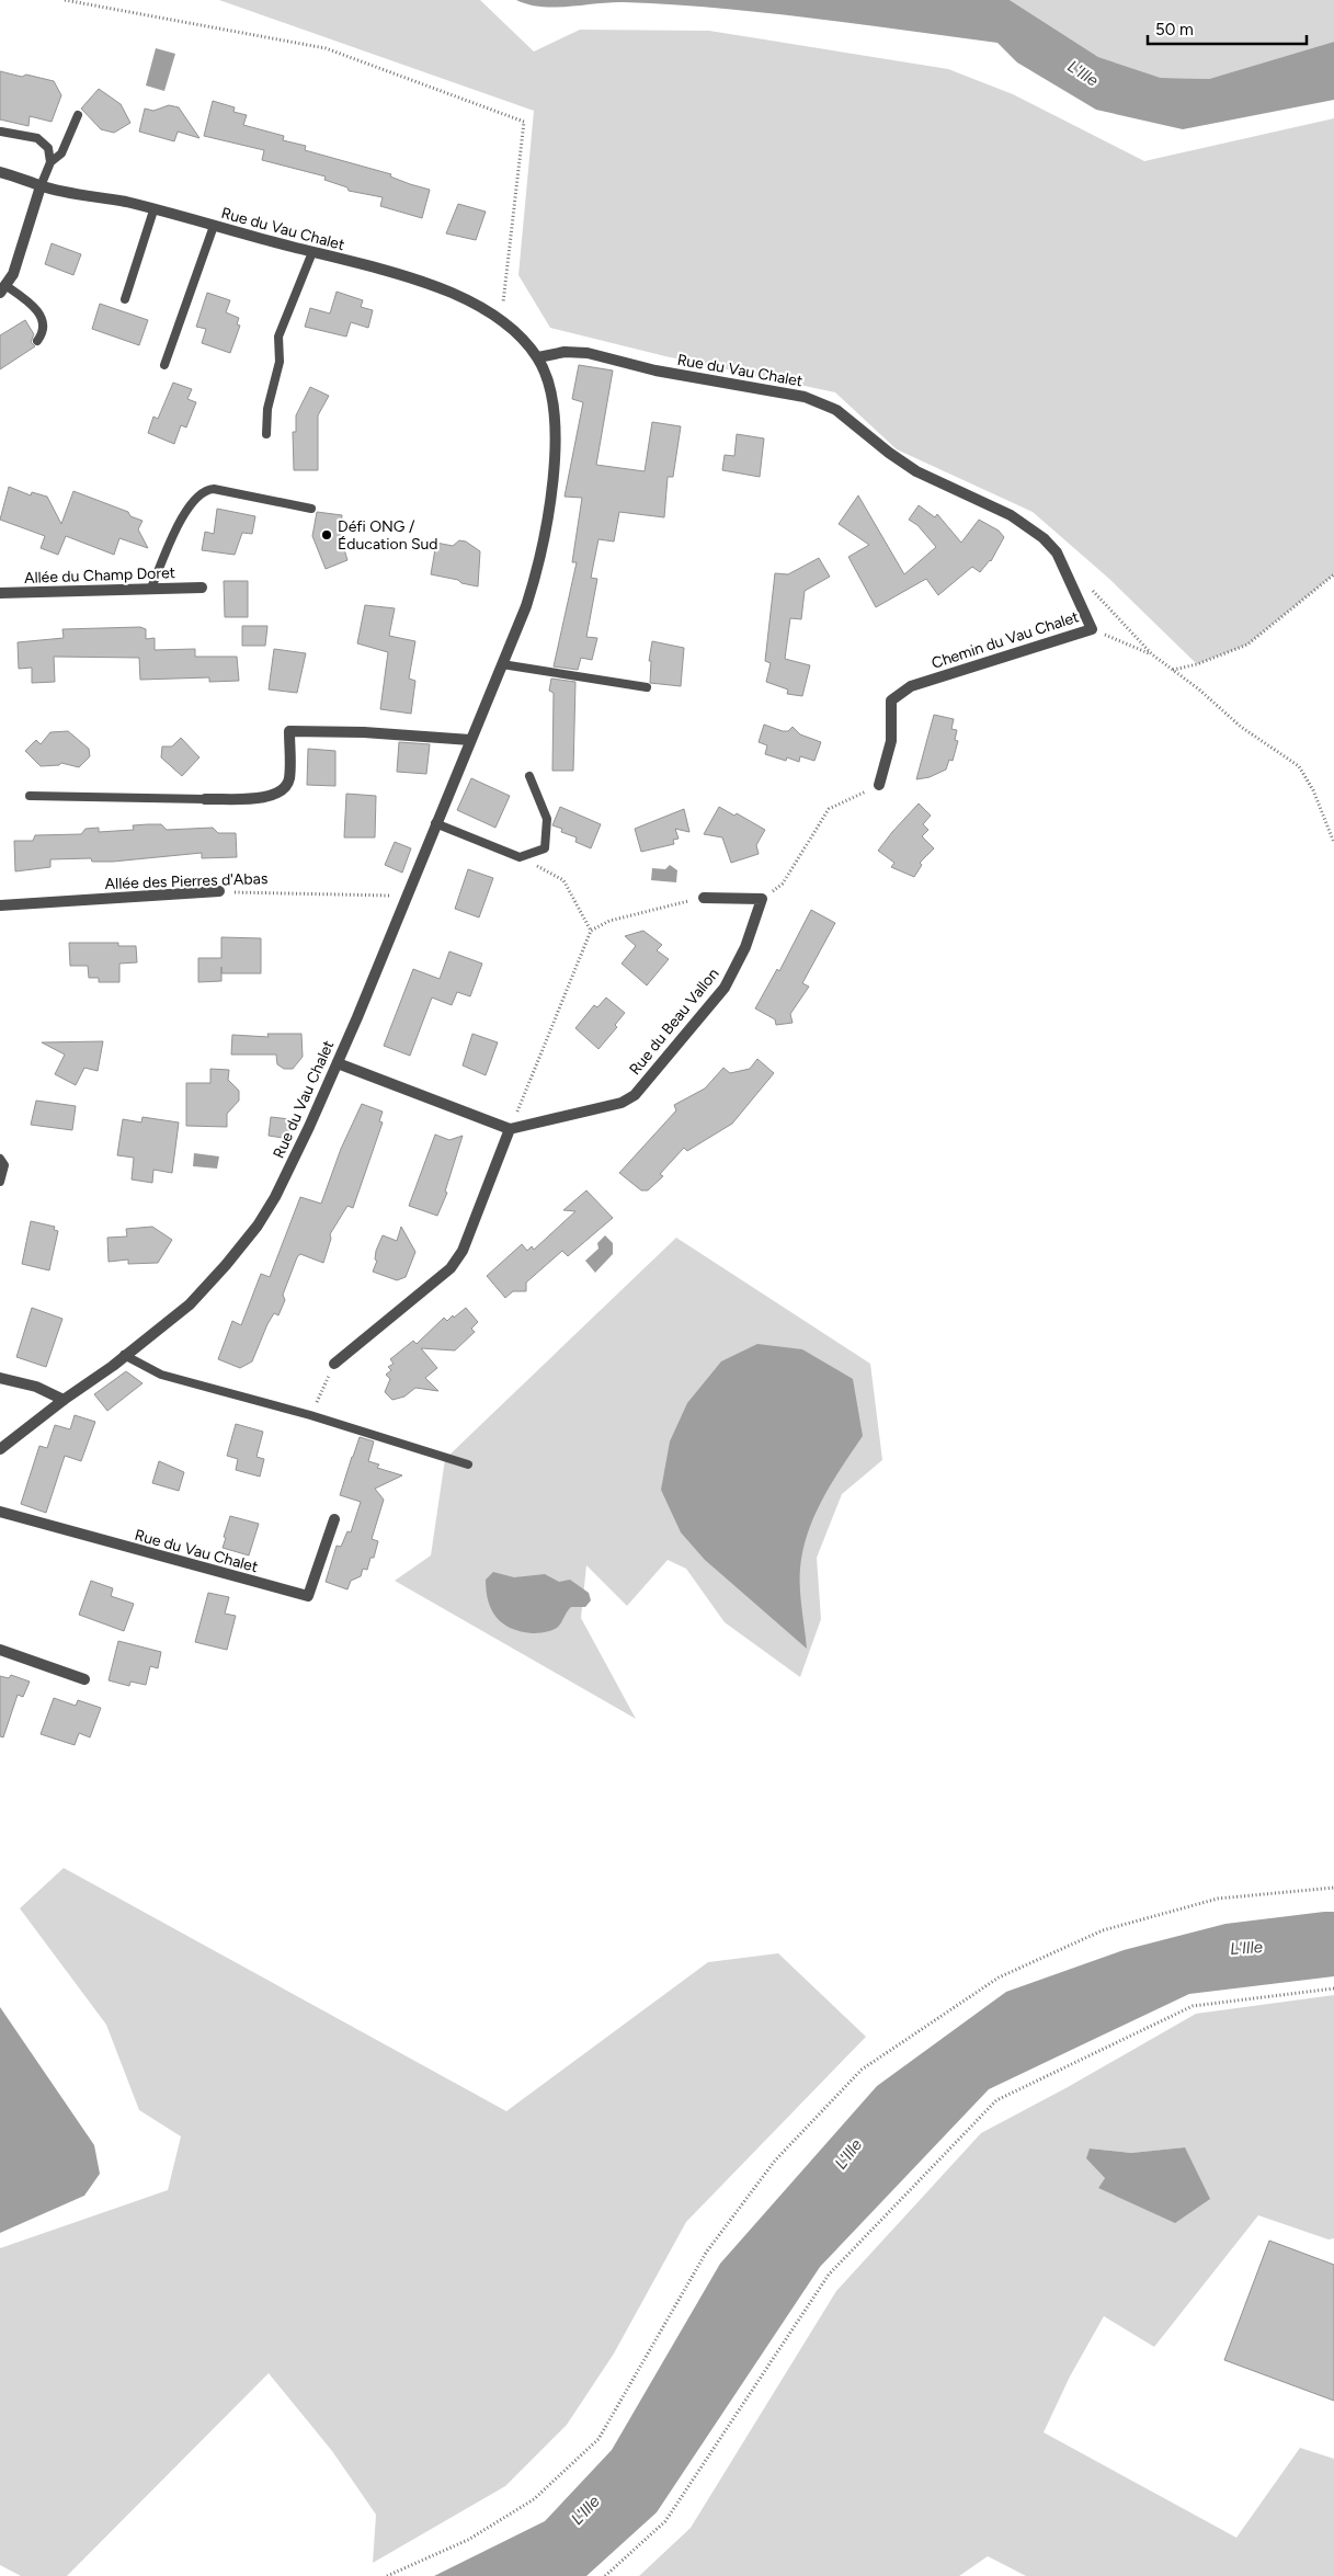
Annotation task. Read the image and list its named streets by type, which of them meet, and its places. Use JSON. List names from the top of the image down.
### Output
{
  "streets": {
    "street": [
      "Rue du Vau Chalet",
      "Allée du Champ Doret",
      "Chemin du Vau Chalet",
      "Allée des Pierres d'Abas",
      "Rue du Beau Vallon"
    ]
  },
  "crossings": [
    ["Rue du Vau Chalet", "Chemin du Vau Chalet"],
    ["Rue du Vau Chalet", "Allée des Pierres d'Abas"]
  ],
  "water": ["L'Ille"],
  "places": ["Défi ONG / Éducation Sud"],
  "scale_bar": "50 m"
}
